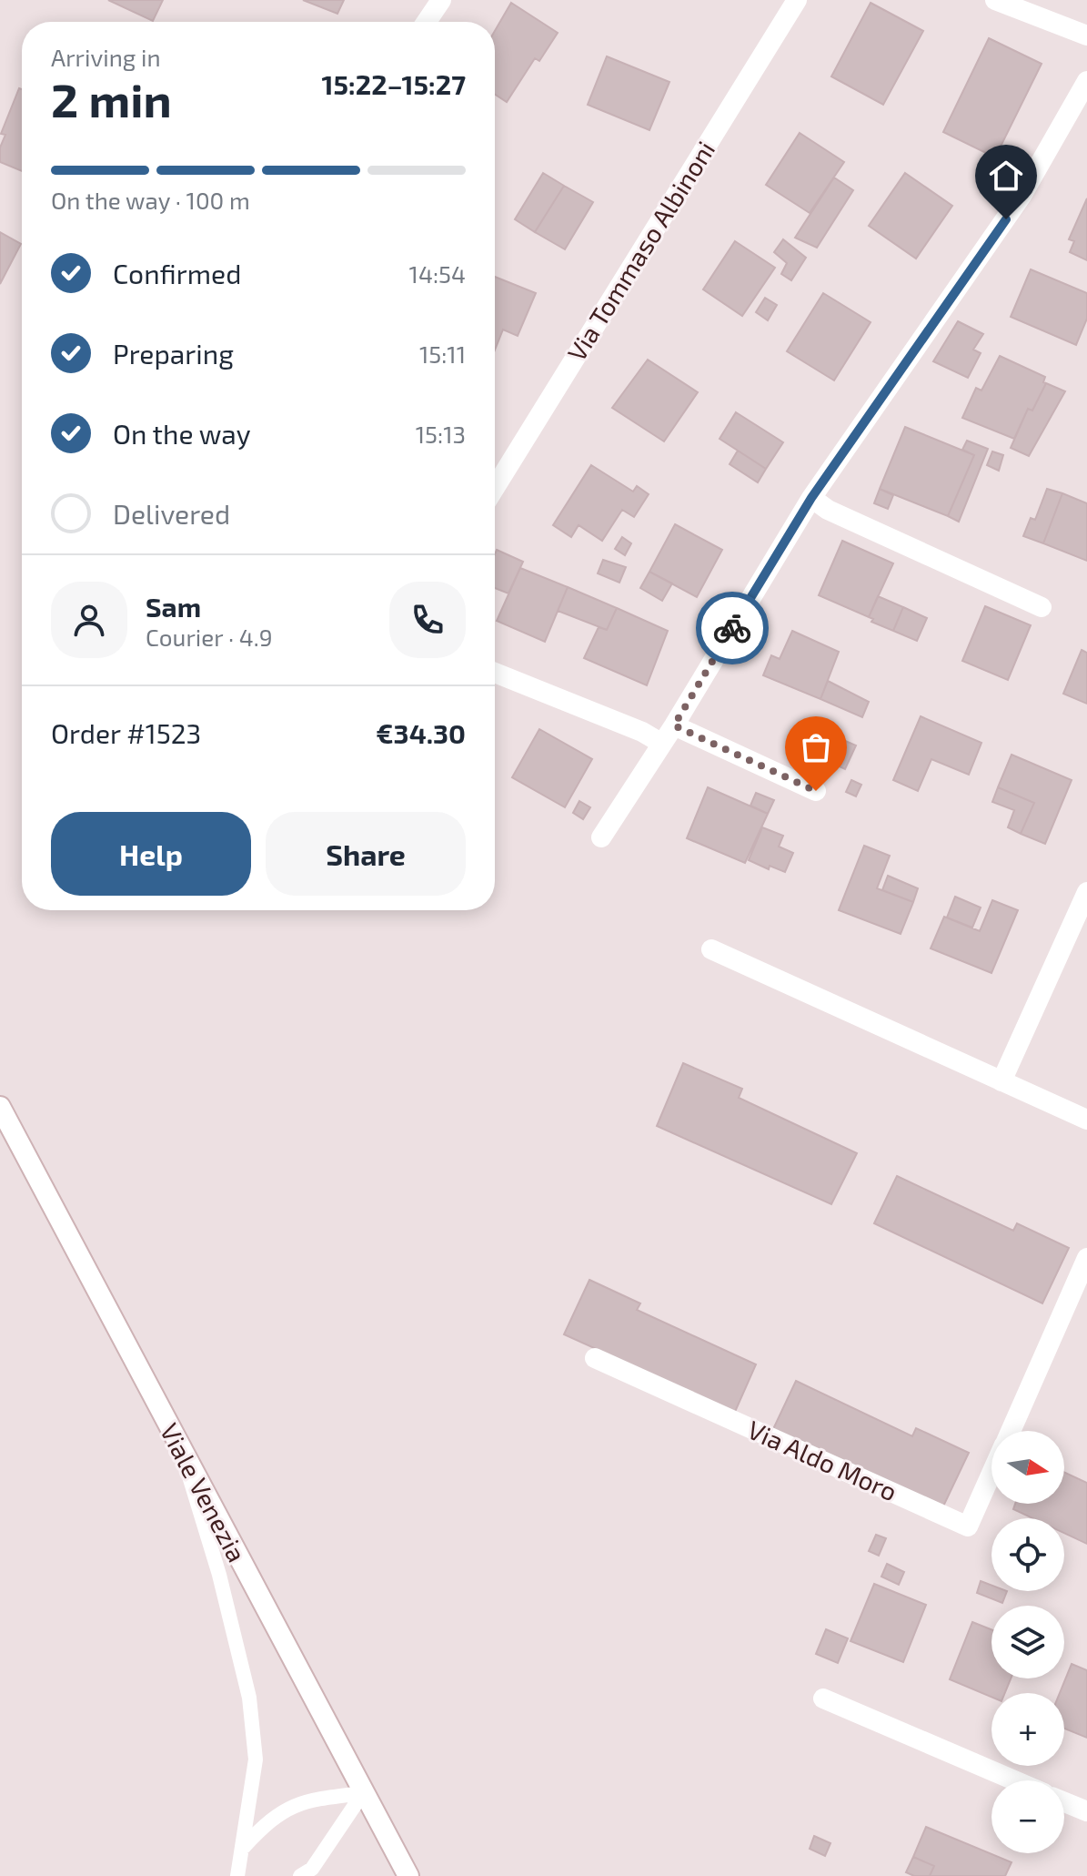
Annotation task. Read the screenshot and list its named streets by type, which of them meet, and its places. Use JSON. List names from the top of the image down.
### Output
{
  "streets": {
    "street": ["Via Tommaso Albinoni", "Via Aldo Moro", "Viale Venezia"]
  },
  "north": "right",
  "page": {
    "heading": ["2 min", "Arriving in", "15:22–15:27"],
    "panel": [
      "Sam",
      "Courier · 4.9",
      "Order #1523",
      "€34.30"
    ],
    "bar": "On the way · 100 m",
    "list": [
      ["Confirmed", "14:54"],
      ["Preparing", "15:11"],
      ["On the way", "15:13"],
      "Delivered"
    ],
    "buttons": ["Help", "Share"],
    "map_buttons": ["+", "−"]
  }
}
